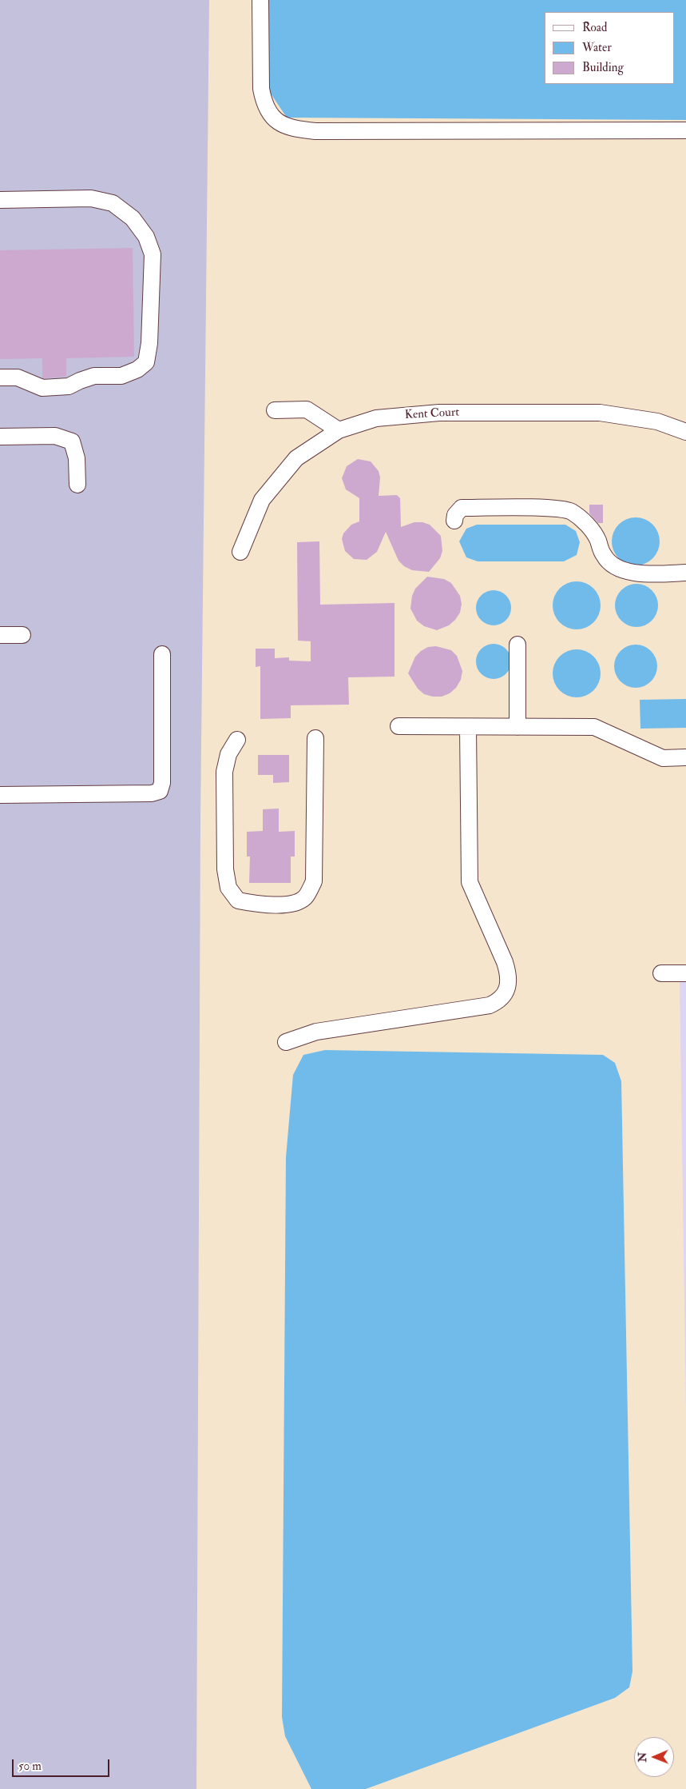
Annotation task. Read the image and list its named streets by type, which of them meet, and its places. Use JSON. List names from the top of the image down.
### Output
{
  "streets": {
    "street": ["Kent Court"]
  },
  "legend": ["Road", "Water", "Building"],
  "scale_bar": "50 m",
  "north": "left"
}
